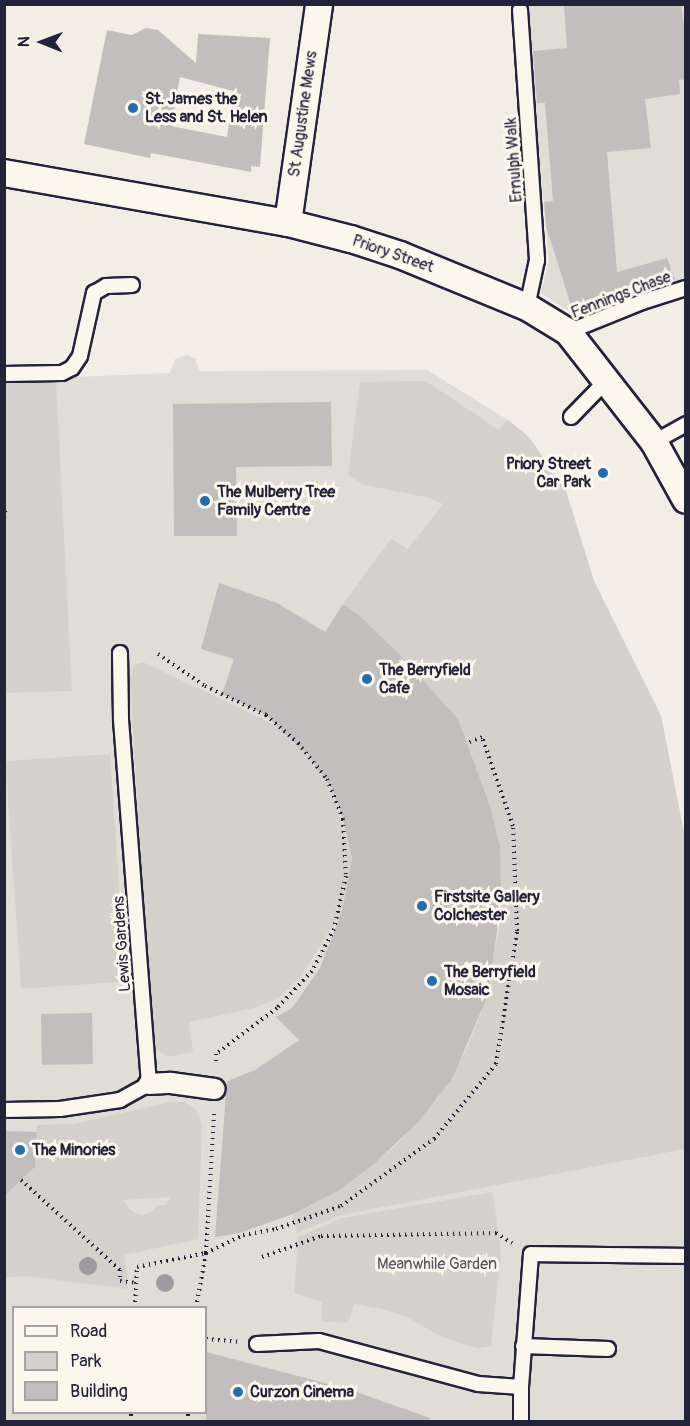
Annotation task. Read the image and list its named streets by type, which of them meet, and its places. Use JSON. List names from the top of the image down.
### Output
{
  "streets": {
    "street": ["St Augustine Mews", "Priory Street"],
    "lane": ["Ernulph Walk", "Fennings Chase", "Lewis Gardens"]
  },
  "crossings": [
    ["St Augustine Mews", "Priory Street"],
    ["Ernulph Walk", "Priory Street"],
    ["Priory Street", "Fennings Chase"]
  ],
  "parks": ["Meanwhile Garden"],
  "places": [
    "St. James the Less and St. Helen",
    "Priory Street Car Park",
    "The Mulberry Tree Family Centre",
    "The Berryfield Cafe",
    "Firstsite Gallery Colchester",
    "The Berryfield Mosaic",
    "The Minories",
    "Curzon Cinema"
  ],
  "legend": ["Road", "Park", "Building"],
  "north": "left"
}
